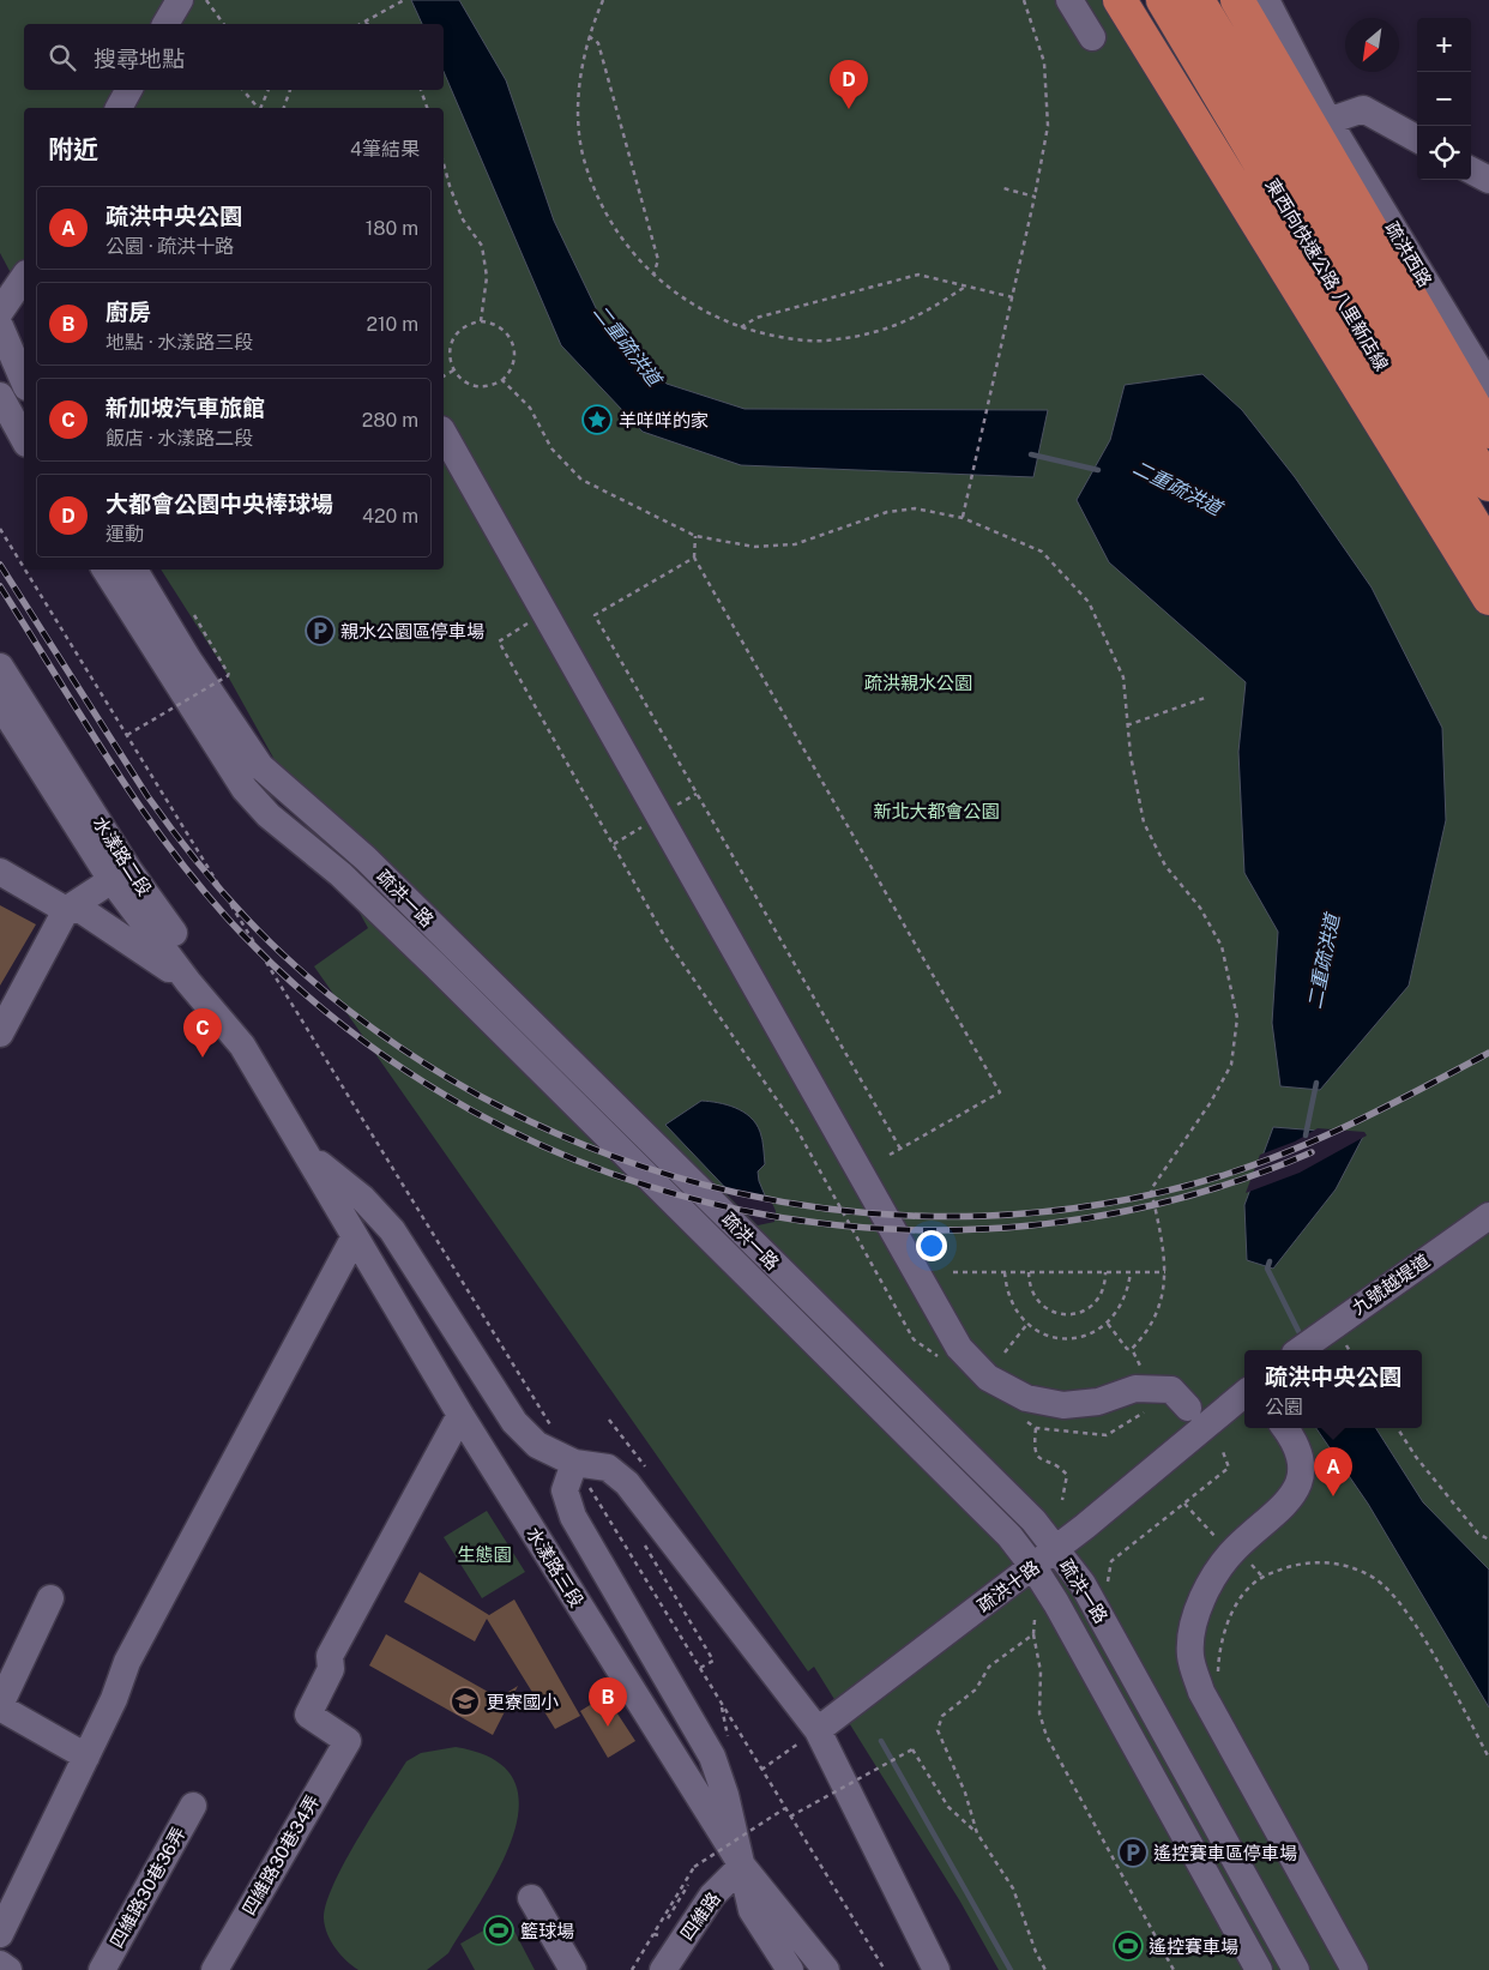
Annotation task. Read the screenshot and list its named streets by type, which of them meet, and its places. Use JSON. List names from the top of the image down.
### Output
{
  "streets": {
    "highway": ["東西向快速公路 八里新店線"],
    "street": [
      "疏洪西路",
      "水漾路二段",
      "疏洪一路",
      "九號越堤道",
      "水漾路三段",
      "疏洪十路",
      "四維路30巷34弄",
      "四維路30巷36弄",
      "四維路"
    ]
  },
  "crossings": [
    ["水漾路二段", "水漾路三段"],
    ["疏洪一路", "疏洪十路"],
    ["水漾路三段", "四維路30巷34弄"],
    ["水漾路三段", "四維路"]
  ],
  "water": ["二重疏洪道"],
  "parks": ["疏洪親水公園", "新北大都會公園", "生態園"],
  "places": {
    "place": ["羊咩咩的家"],
    "parking": ["親水公園區停車場", "遙控賽車區停車場"],
    "school or university": ["更寮國小"],
    "sports": ["籃球場", "遙控賽車場"]
  },
  "north": "bottom left",
  "page": {
    "map_buttons": ["+", "−"],
    "search": "搜尋地點",
    "pins": [
      "D",
      "C",
      "A",
      "B"
    ],
    "heading": ["附近", "4筆結果"],
    "list": [
      {
        "mark": "A",
        "name": "疏洪中央公園",
        "note": "公園 · 疏洪十路",
        "value": "180 m"
      },
      {
        "mark": "B",
        "name": "廚房",
        "note": "地點 · 水漾路三段",
        "value": "210 m"
      },
      {
        "mark": "C",
        "name": "新加坡汽車旅館",
        "note": "飯店 · 水漾路二段",
        "value": "280 m"
      },
      {
        "mark": "D",
        "name": "大都會公園中央棒球場",
        "note": "運動",
        "value": "420 m"
      }
    ],
    "popup": ["疏洪中央公園", "公園"]
  }
}
